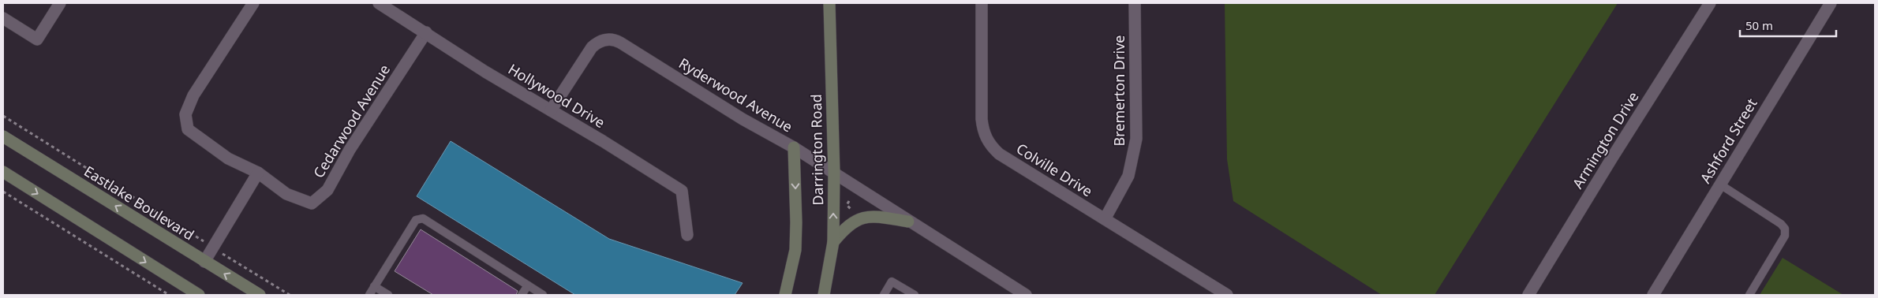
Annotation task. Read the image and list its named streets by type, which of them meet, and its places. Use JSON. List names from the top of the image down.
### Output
{
  "streets": {
    "main road": ["Darrington Road", "Eastlake Boulevard"],
    "street": [
      "Bremerton Drive",
      "Ryderwood Avenue",
      "Hollywood Drive",
      "Cedarwood Avenue",
      "Armington Drive",
      "Ashford Street",
      "Colville Drive"
    ]
  },
  "crossings": [
    ["Bremerton Drive", "Colville Drive"],
    ["Ryderwood Avenue", "Hollywood Drive"],
    ["Ryderwood Avenue", "Darrington Road"],
    ["Hollywood Drive", "Cedarwood Avenue"]
  ],
  "scale_bar": "50 m"
}
